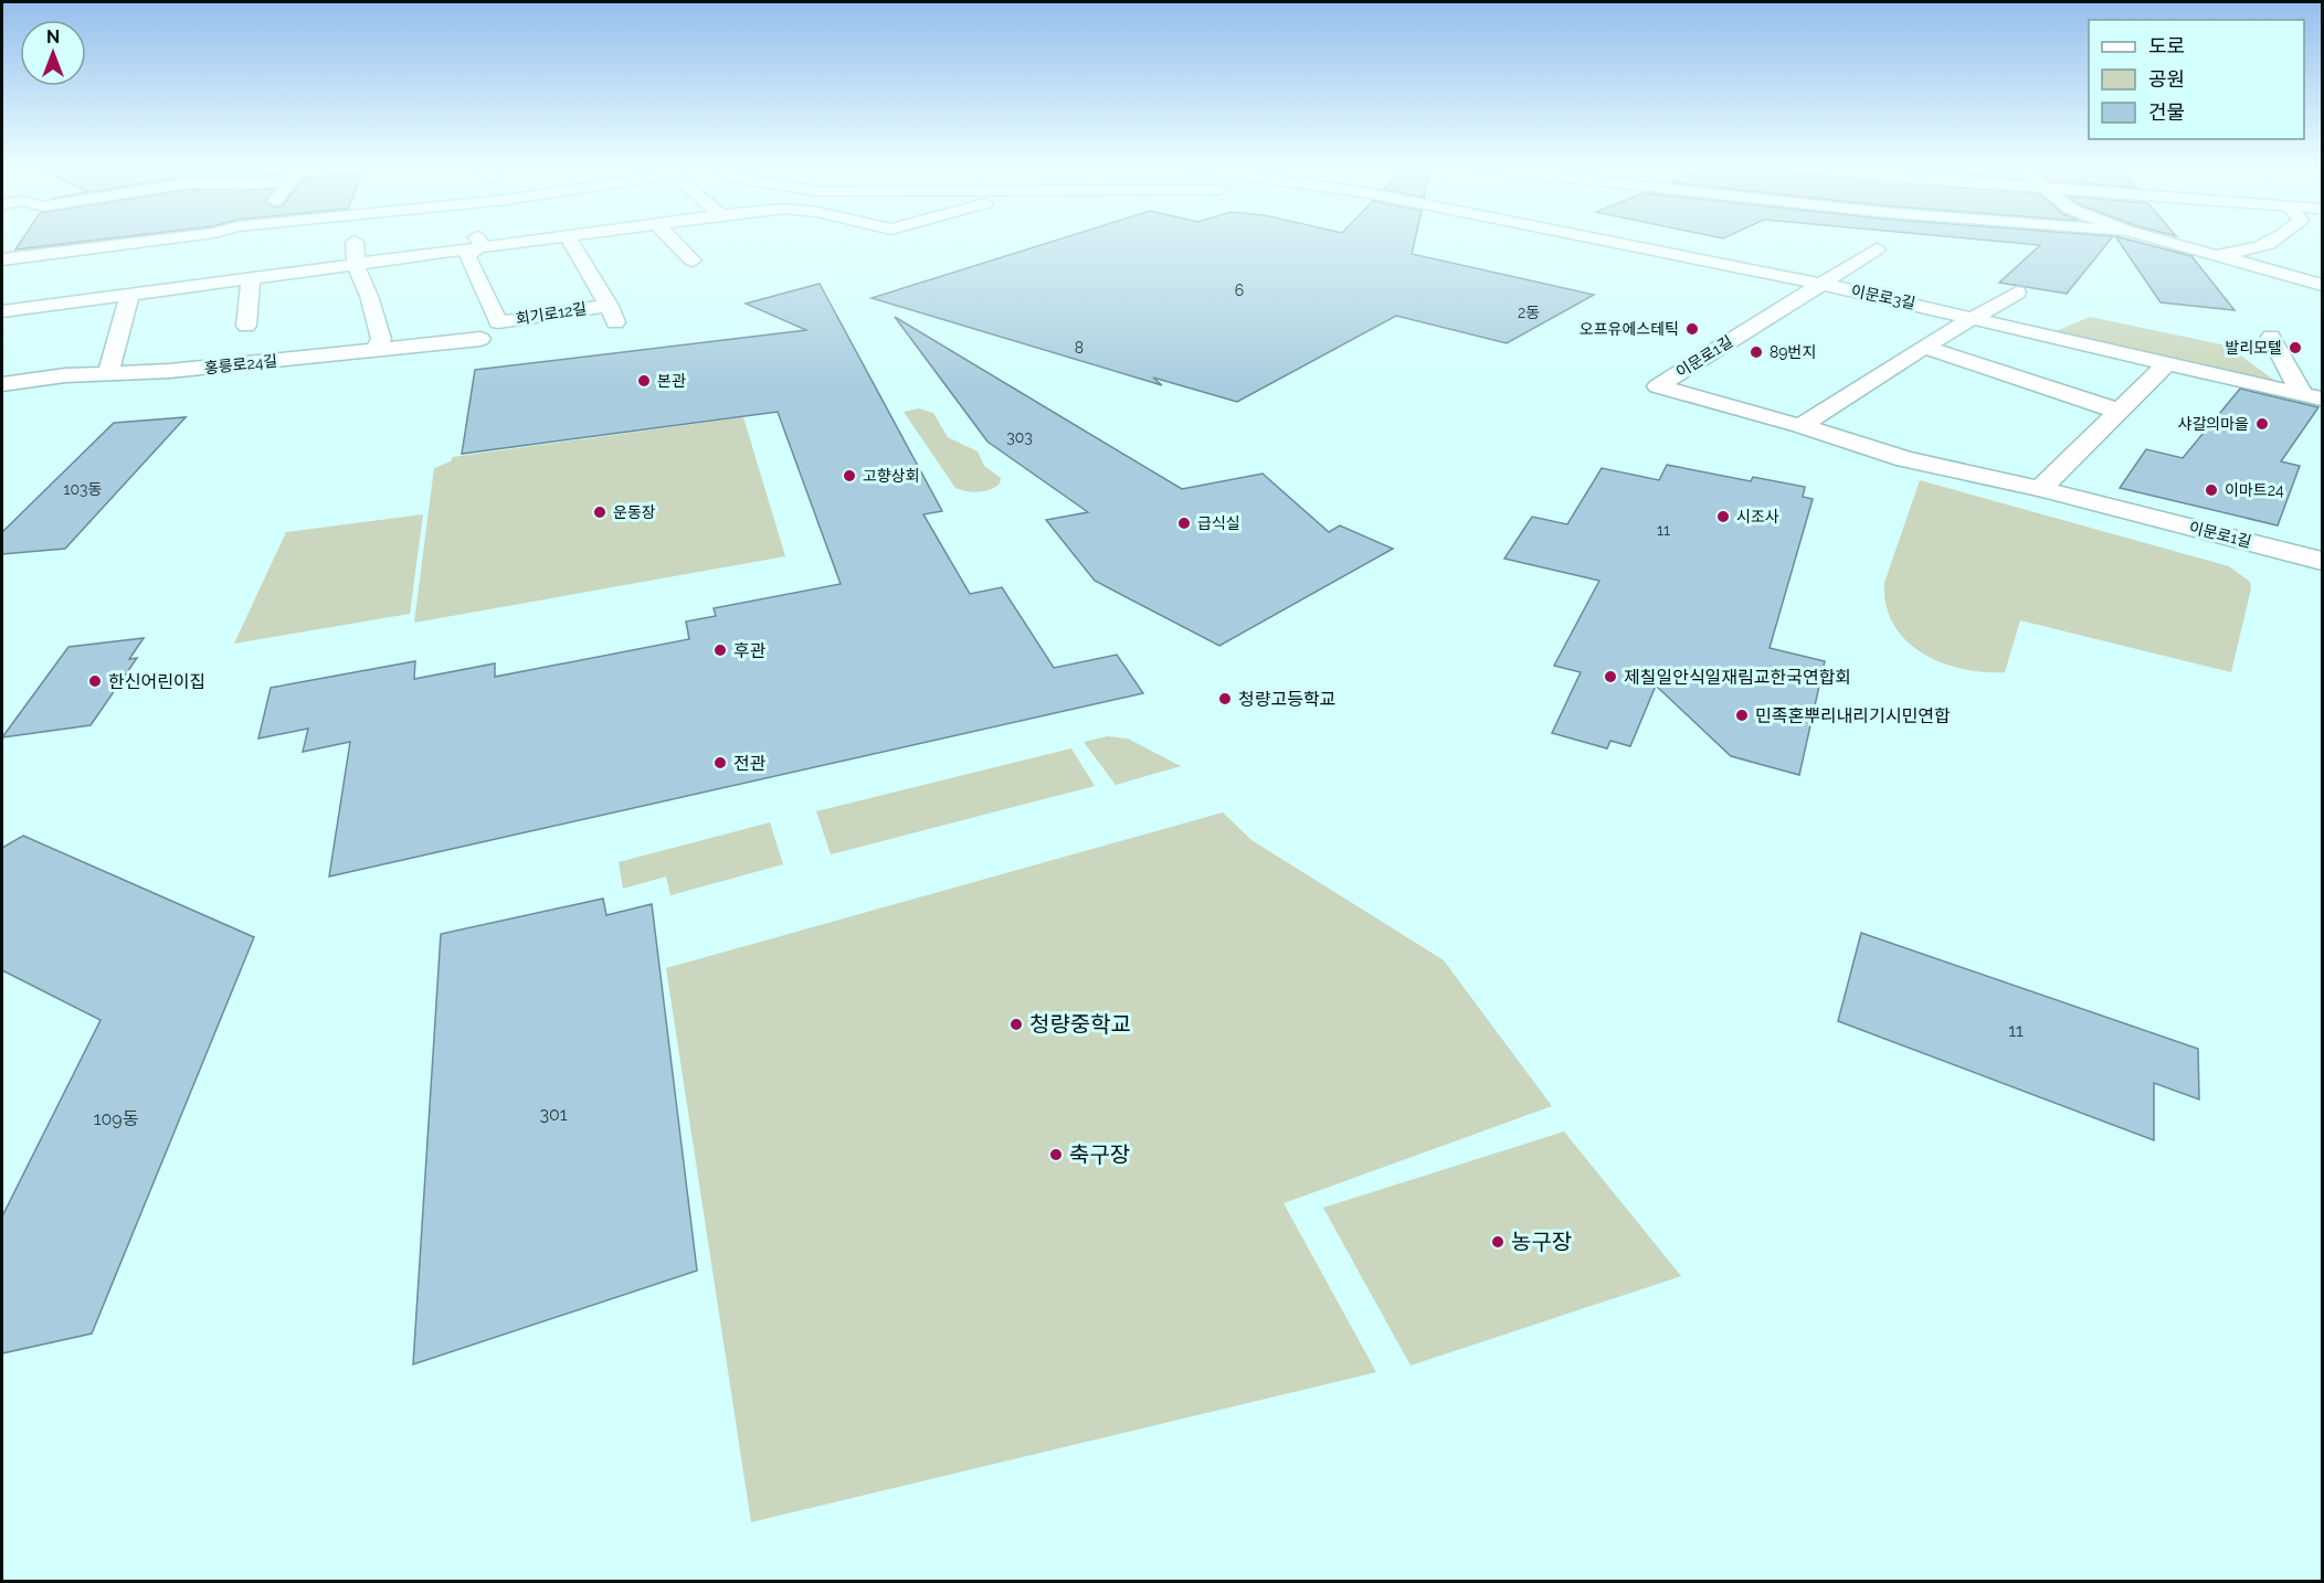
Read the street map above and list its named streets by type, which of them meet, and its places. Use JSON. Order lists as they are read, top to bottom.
{
  "streets": {
    "street": [
      "이문로3길",
      "회기로12길",
      "이문로1길",
      "홍릉로24길"
    ]
  },
  "crossings": [
    ["이문로3길", "이문로1길"]
  ],
  "places": [
    "오프유에스테틱",
    "발리모텔",
    "89번지",
    "본관",
    "샤갈의마을",
    "고향상회",
    "이마트24",
    "운동장",
    "시조사",
    "급식실",
    "후관",
    "제칠일안식일재림교한국연합회",
    "한신어린이집",
    "청량고등학교",
    "민족혼뿌리내리기시민연합",
    "전관",
    "청량중학교",
    "축구장",
    "농구장"
  ],
  "house_numbers": [
    "6",
    "2동",
    "8",
    "303",
    "103동",
    "11",
    "11",
    "301",
    "109동"
  ],
  "legend": ["도로", "공원", "건물"],
  "north": "top"
}
